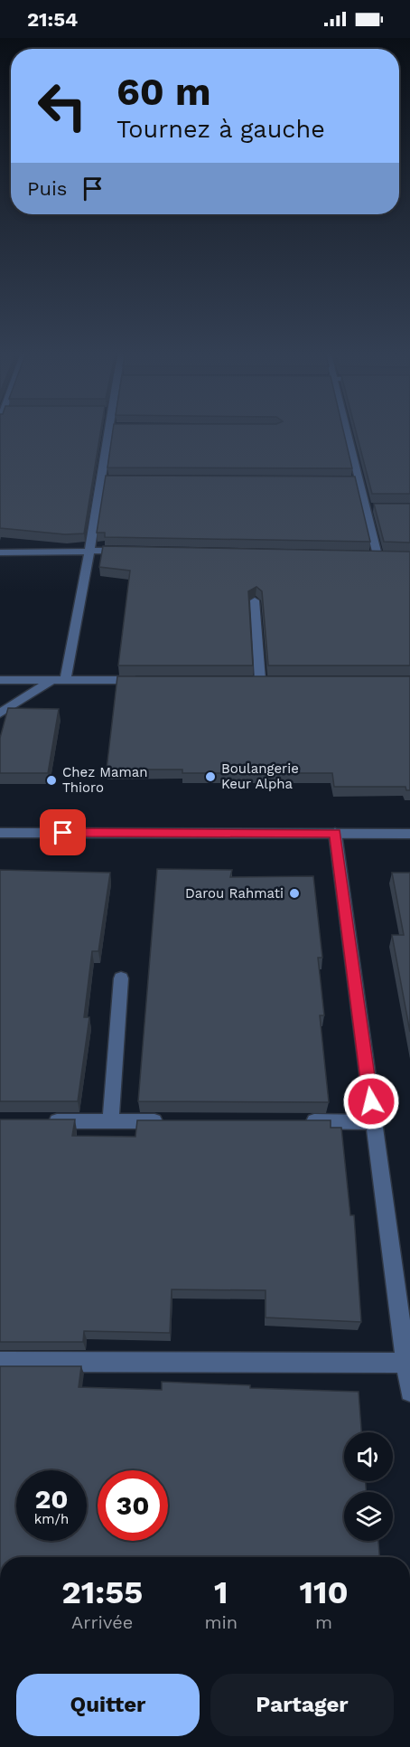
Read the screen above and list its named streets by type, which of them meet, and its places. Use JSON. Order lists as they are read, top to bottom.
{
  "places": ["Boulangerie Keur Alpha", "Chez Maman Thioro", "Darou Rahmati"],
  "page": {
    "status": "21:54",
    "turn": ["60 m", "Tournez à gauche"],
    "then": "Puis",
    "speed": "20 km/h",
    "limit": "30",
    "eta": [
      "21:55",
      "Arrivée",
      "1",
      "min",
      "110",
      "m"
    ],
    "buttons": ["Quitter", "Partager"]
  }
}
